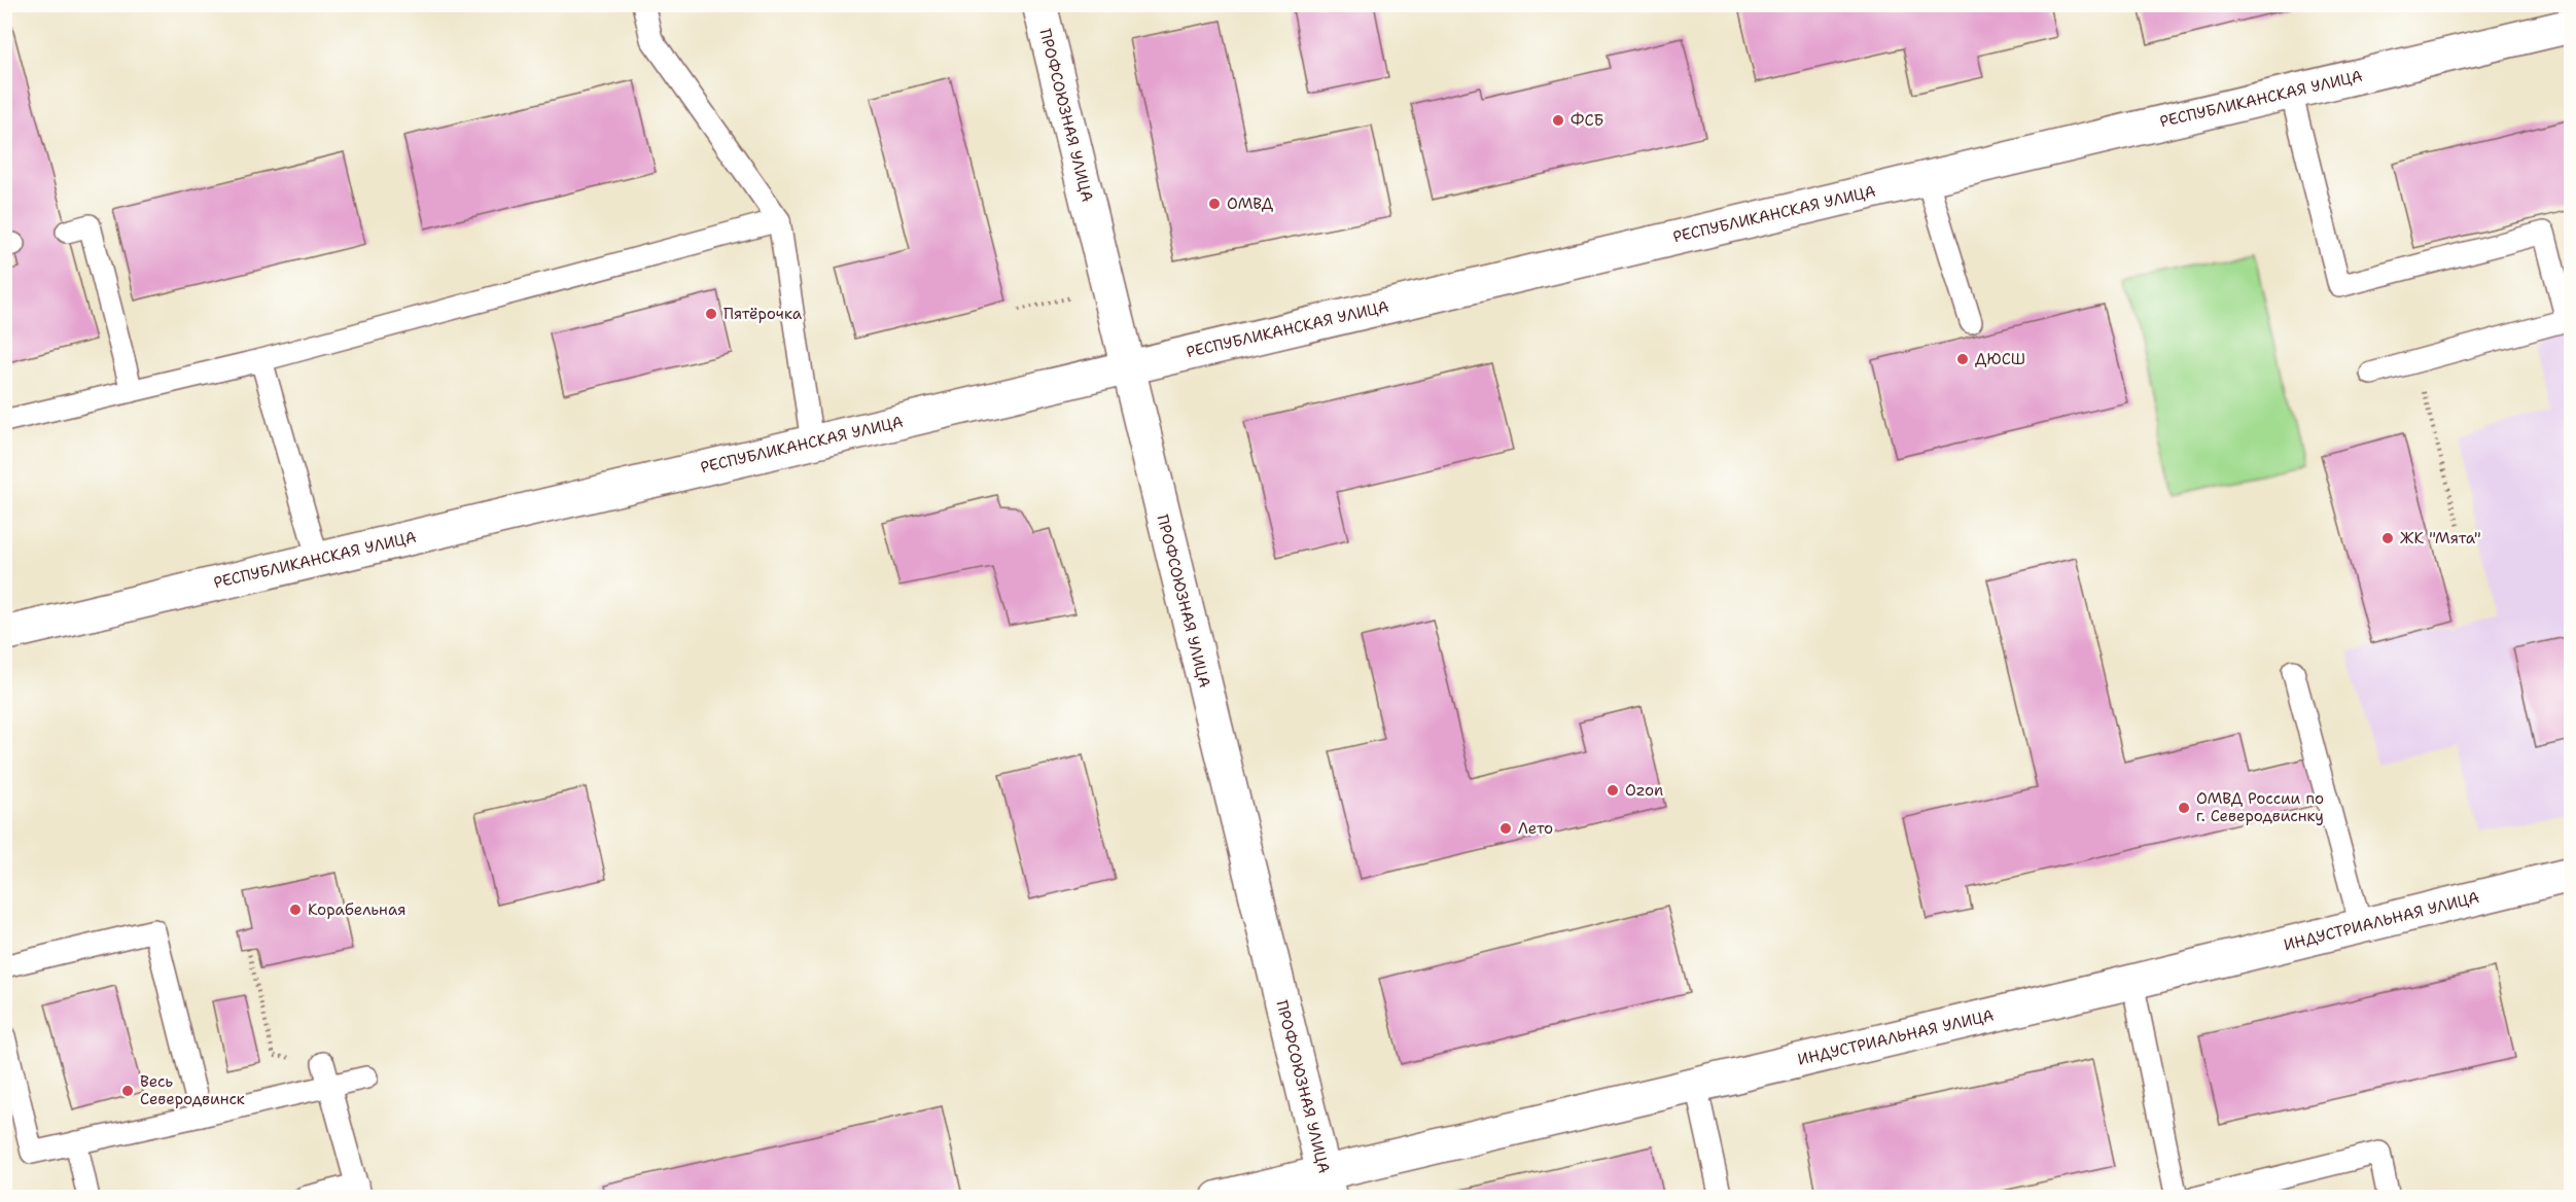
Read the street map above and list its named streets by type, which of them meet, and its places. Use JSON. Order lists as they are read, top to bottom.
{
  "streets": {
    "street": ["РЕСПУБЛИКАНСКАЯ УЛИЦА", "ПРОФСОЮЗНАЯ УЛИЦА", "ИНДУСТРИАЛЬНАЯ УЛИЦА"]
  },
  "crossings": [
    ["РЕСПУБЛИКАНСКАЯ УЛИЦА", "ПРОФСОЮЗНАЯ УЛИЦА"],
    ["ПРОФСОЮЗНАЯ УЛИЦА", "ИНДУСТРИАЛЬНАЯ УЛИЦА"]
  ],
  "places": [
    "ФСБ",
    "ОМВД",
    "Пятёрочка",
    "ДЮСШ",
    "ЖК \"Мята\"",
    "Ozon",
    "ОМВД России по г. Северодвиснку",
    "Лето",
    "Корабельная",
    "Весь Северодвинск"
  ]
}
